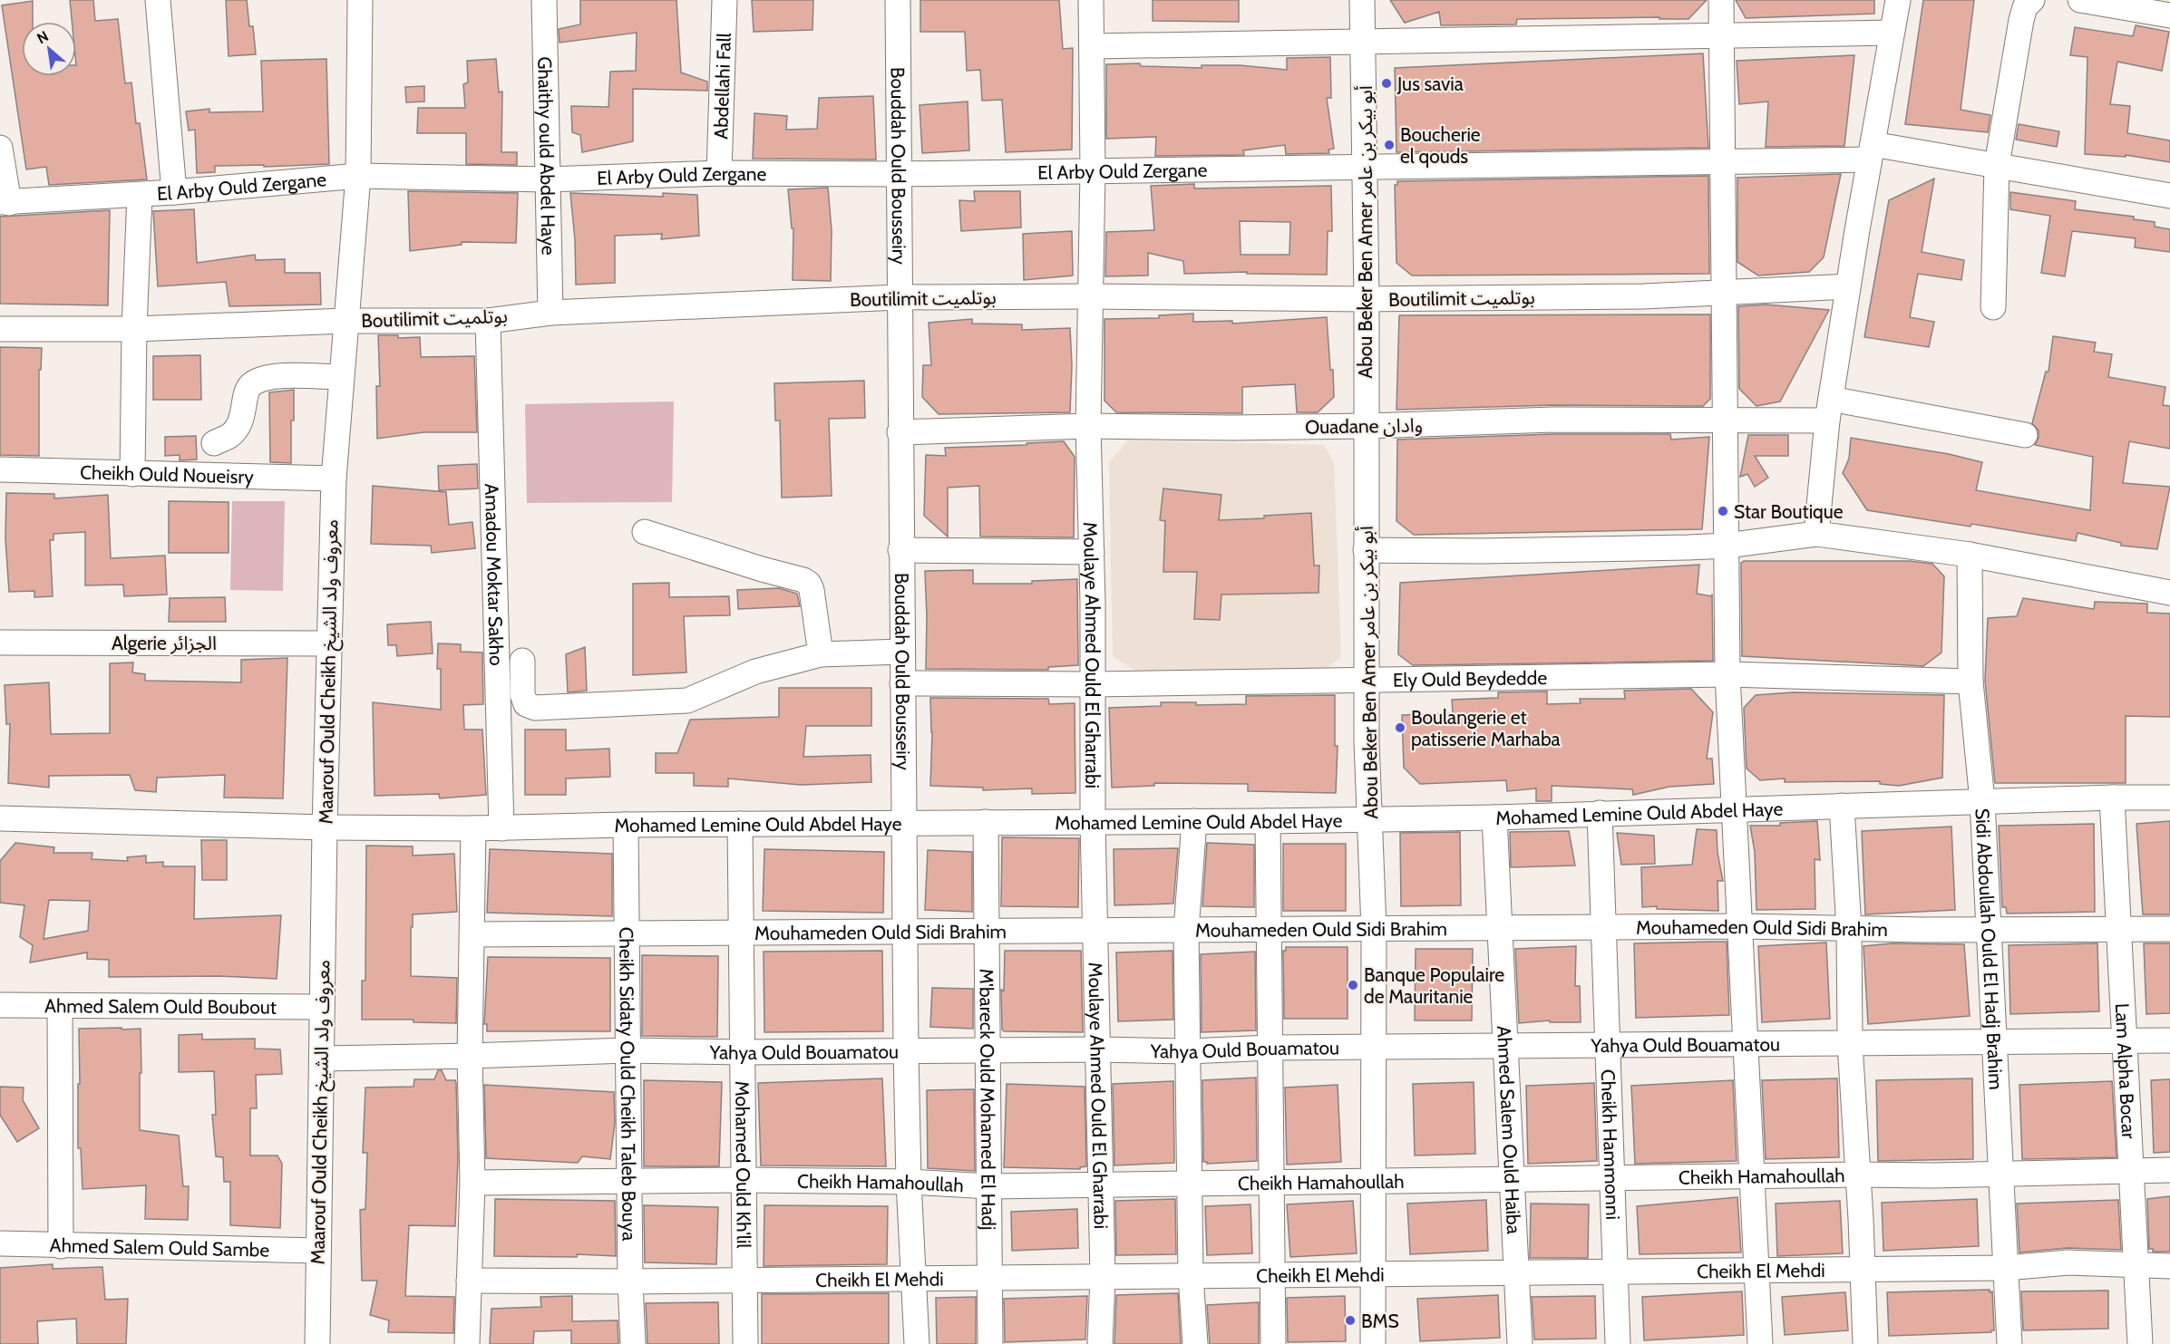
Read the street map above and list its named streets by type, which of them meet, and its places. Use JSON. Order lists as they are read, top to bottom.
{
  "streets": {
    "street": [
      "Abdellahi Fall",
      "Ghaithy ould Abdel Haye",
      "Bouddah Ould Bousseiry",
      "El Arby Ould Zergane",
      "Abou Beker Ben Amer أبو بيكر بن عامر",
      "Boutilimit بوتلميت",
      "Ouadane وادان",
      "Cheikh Ould Noueisry",
      "Amadou Moktar Sakho",
      "Algerie الجزائر",
      "Moulaye Ahmed Ould El Gharrabi",
      "Maarouf Ould Cheikh معروف ولد الشيخ",
      "Ely Ould Beydedde",
      "Mohamed Lemine Ould Abdel Haye",
      "Mouhameden Ould Sidi Brahim",
      "Sidi Abdoullah Ould El Hadj Brahim",
      "Ahmed Salem Ould Boubout",
      "Yahya Ould Bouamatou",
      "Lam Alpha Bocar",
      "Cheikh Sidaty Ould Cheikh Taleb Bouya",
      "M'bareck Ould Mohamed El Hadj",
      "Ahmed Salem Ould Haiba",
      "Cheikh Hammonni",
      "Mohamed Ould Kh'lil",
      "Cheikh Hamahoullah",
      "Ahmed Salem Ould Sambe",
      "Cheikh El Mehdi"
    ]
  },
  "crossings": [
    ["Abdellahi Fall", "El Arby Ould Zergane"],
    ["Ghaithy ould Abdel Haye", "El Arby Ould Zergane"],
    ["Ghaithy ould Abdel Haye", "Boutilimit بوتلميت"],
    ["Bouddah Ould Bousseiry", "El Arby Ould Zergane"],
    ["Bouddah Ould Bousseiry", "Boutilimit بوتلميت"],
    ["Bouddah Ould Bousseiry", "Ouadane وادان"],
    ["Bouddah Ould Bousseiry", "Ely Ould Beydedde"],
    ["Bouddah Ould Bousseiry", "Mohamed Lemine Ould Abdel Haye"],
    ["Bouddah Ould Bousseiry", "Mouhameden Ould Sidi Brahim"],
    ["Bouddah Ould Bousseiry", "Yahya Ould Bouamatou"],
    ["Bouddah Ould Bousseiry", "Cheikh Hamahoullah"],
    ["Bouddah Ould Bousseiry", "Cheikh El Mehdi"],
    ["El Arby Ould Zergane", "Abou Beker Ben Amer أبو بيكر بن عامر"],
    ["El Arby Ould Zergane", "Moulaye Ahmed Ould El Gharrabi"],
    ["El Arby Ould Zergane", "Maarouf Ould Cheikh معروف ولد الشيخ"],
    ["Abou Beker Ben Amer أبو بيكر بن عامر", "Boutilimit بوتلميت"],
    ["Abou Beker Ben Amer أبو بيكر بن عامر", "Ouadane وادان"],
    ["Abou Beker Ben Amer أبو بيكر بن عامر", "Ely Ould Beydedde"],
    ["Abou Beker Ben Amer أبو بيكر بن عامر", "Mohamed Lemine Ould Abdel Haye"],
    ["Abou Beker Ben Amer أبو بيكر بن عامر", "Mouhameden Ould Sidi Brahim"],
    ["Abou Beker Ben Amer أبو بيكر بن عامر", "Yahya Ould Bouamatou"],
    ["Abou Beker Ben Amer أبو بيكر بن عامر", "Cheikh Hamahoullah"],
    ["Abou Beker Ben Amer أبو بيكر بن عامر", "Cheikh El Mehdi"],
    ["Boutilimit بوتلميت", "Amadou Moktar Sakho"],
    ["Boutilimit بوتلميت", "Moulaye Ahmed Ould El Gharrabi"],
    ["Boutilimit بوتلميت", "Maarouf Ould Cheikh معروف ولد الشيخ"],
    ["Ouadane وادان", "Moulaye Ahmed Ould El Gharrabi"],
    ["Cheikh Ould Noueisry", "Maarouf Ould Cheikh معروف ولد الشيخ"],
    ["Amadou Moktar Sakho", "Mohamed Lemine Ould Abdel Haye"],
    ["Algerie الجزائر", "Maarouf Ould Cheikh معروف ولد الشيخ"],
    ["Moulaye Ahmed Ould El Gharrabi", "Ely Ould Beydedde"],
    ["Moulaye Ahmed Ould El Gharrabi", "Mohamed Lemine Ould Abdel Haye"],
    ["Moulaye Ahmed Ould El Gharrabi", "Mouhameden Ould Sidi Brahim"],
    ["Moulaye Ahmed Ould El Gharrabi", "Yahya Ould Bouamatou"],
    ["Moulaye Ahmed Ould El Gharrabi", "Cheikh Hamahoullah"],
    ["Moulaye Ahmed Ould El Gharrabi", "Cheikh El Mehdi"],
    ["Maarouf Ould Cheikh معروف ولد الشيخ", "Mohamed Lemine Ould Abdel Haye"],
    ["Maarouf Ould Cheikh معروف ولد الشيخ", "Ahmed Salem Ould Boubout"],
    ["Maarouf Ould Cheikh معروف ولد الشيخ", "Yahya Ould Bouamatou"],
    ["Maarouf Ould Cheikh معروف ولد الشيخ", "Ahmed Salem Ould Sambe"],
    ["Ely Ould Beydedde", "Sidi Abdoullah Ould El Hadj Brahim"],
    ["Mohamed Lemine Ould Abdel Haye", "Sidi Abdoullah Ould El Hadj Brahim"],
    ["Mohamed Lemine Ould Abdel Haye", "Lam Alpha Bocar"],
    ["Mohamed Lemine Ould Abdel Haye", "Cheikh Sidaty Ould Cheikh Taleb Bouya"],
    ["Mohamed Lemine Ould Abdel Haye", "M'bareck Ould Mohamed El Hadj"],
    ["Mohamed Lemine Ould Abdel Haye", "Ahmed Salem Ould Haiba"],
    ["Mohamed Lemine Ould Abdel Haye", "Cheikh Hammonni"],
    ["Mohamed Lemine Ould Abdel Haye", "Mohamed Ould Kh'lil"],
    ["Mouhameden Ould Sidi Brahim", "Sidi Abdoullah Ould El Hadj Brahim"],
    ["Mouhameden Ould Sidi Brahim", "Lam Alpha Bocar"],
    ["Mouhameden Ould Sidi Brahim", "Cheikh Sidaty Ould Cheikh Taleb Bouya"],
    ["Mouhameden Ould Sidi Brahim", "M'bareck Ould Mohamed El Hadj"],
    ["Mouhameden Ould Sidi Brahim", "Ahmed Salem Ould Haiba"],
    ["Mouhameden Ould Sidi Brahim", "Cheikh Hammonni"],
    ["Mouhameden Ould Sidi Brahim", "Mohamed Ould Kh'lil"],
    ["Sidi Abdoullah Ould El Hadj Brahim", "Yahya Ould Bouamatou"],
    ["Sidi Abdoullah Ould El Hadj Brahim", "Cheikh Hamahoullah"],
    ["Sidi Abdoullah Ould El Hadj Brahim", "Cheikh El Mehdi"],
    ["Yahya Ould Bouamatou", "Lam Alpha Bocar"],
    ["Yahya Ould Bouamatou", "Cheikh Sidaty Ould Cheikh Taleb Bouya"],
    ["Yahya Ould Bouamatou", "M'bareck Ould Mohamed El Hadj"],
    ["Yahya Ould Bouamatou", "Ahmed Salem Ould Haiba"],
    ["Yahya Ould Bouamatou", "Cheikh Hammonni"],
    ["Yahya Ould Bouamatou", "Mohamed Ould Kh'lil"],
    ["Lam Alpha Bocar", "Cheikh Hamahoullah"],
    ["Lam Alpha Bocar", "Cheikh El Mehdi"],
    ["Cheikh Sidaty Ould Cheikh Taleb Bouya", "Cheikh Hamahoullah"],
    ["Cheikh Sidaty Ould Cheikh Taleb Bouya", "Cheikh El Mehdi"],
    ["M'bareck Ould Mohamed El Hadj", "Cheikh Hamahoullah"],
    ["M'bareck Ould Mohamed El Hadj", "Cheikh El Mehdi"],
    ["Ahmed Salem Ould Haiba", "Cheikh Hamahoullah"],
    ["Ahmed Salem Ould Haiba", "Cheikh El Mehdi"],
    ["Cheikh Hammonni", "Cheikh Hamahoullah"],
    ["Cheikh Hammonni", "Cheikh El Mehdi"],
    ["Mohamed Ould Kh'lil", "Cheikh Hamahoullah"],
    ["Mohamed Ould Kh'lil", "Cheikh El Mehdi"]
  ],
  "places": [
    "Jus savia",
    "Boucherie el qouds",
    "Star Boutique",
    "Boulangerie et patisserie Marhaba",
    "Banque Populaire de Mauritanie",
    "BMS"
  ],
  "north": "top left"
}
